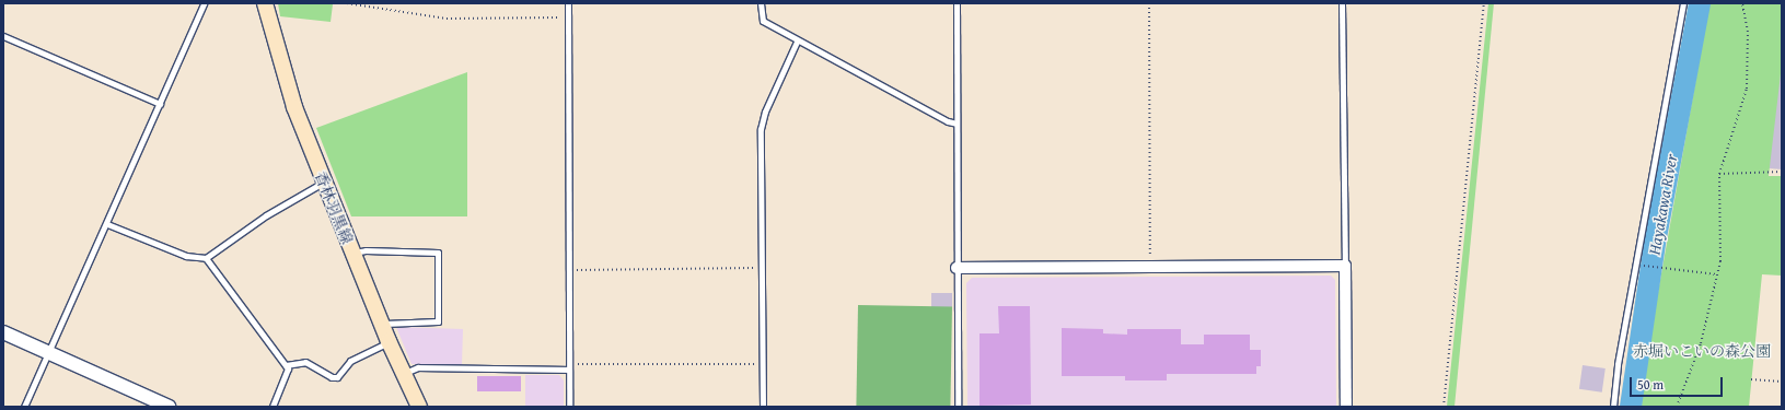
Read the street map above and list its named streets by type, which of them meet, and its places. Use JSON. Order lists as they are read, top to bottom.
{
  "streets": {
    "main road": ["香林羽黒線"]
  },
  "water": ["Hayakawa River"],
  "parks": ["赤堀いこいの森公園"],
  "scale_bar": "50 m"
}
